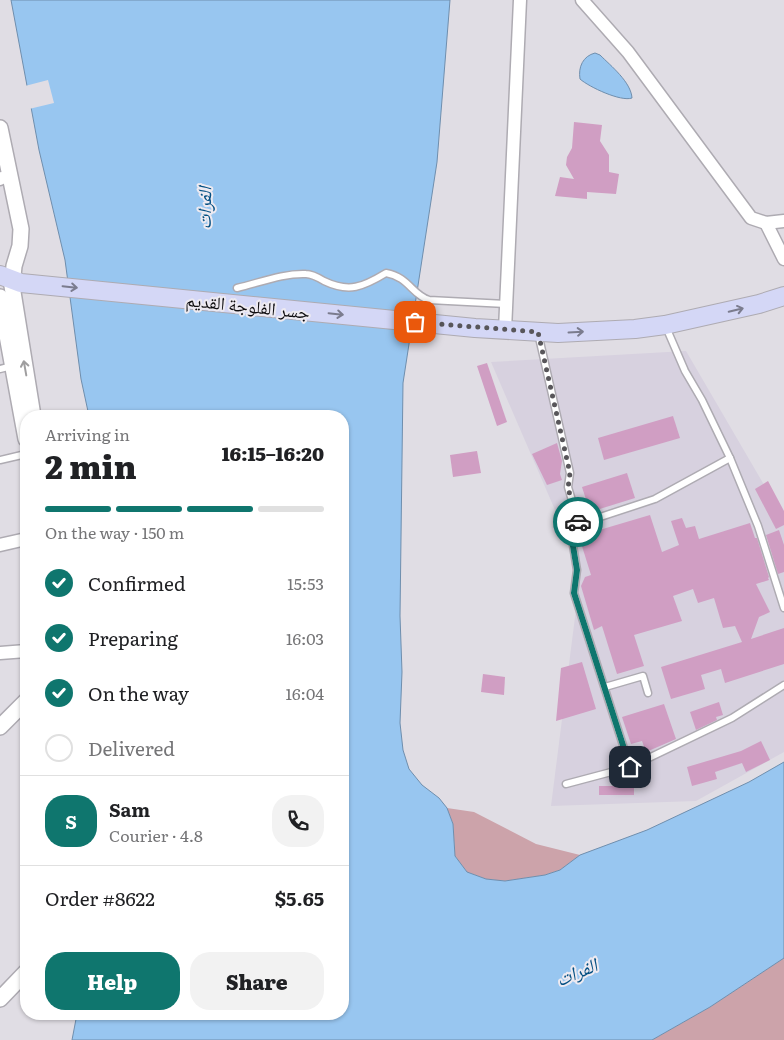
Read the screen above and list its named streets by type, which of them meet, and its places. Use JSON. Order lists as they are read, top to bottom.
{
  "streets": {
    "main road": ["جسر الفلوجة القديم"]
  },
  "one_way": ["جسر الفلوجة القديم"],
  "water": ["الفرات"],
  "page": {
    "heading": ["2 min", "Arriving in", "16:15–16:20"],
    "panel": [
      "Sam",
      "Courier · 4.8",
      "Order #8622",
      "$5.65"
    ],
    "bar": "On the way · 150 m",
    "list": [
      ["Confirmed", "15:53"],
      ["Preparing", "16:03"],
      ["On the way", "16:04"],
      "Delivered"
    ],
    "round": "S",
    "buttons": ["Help", "Share"]
  }
}
